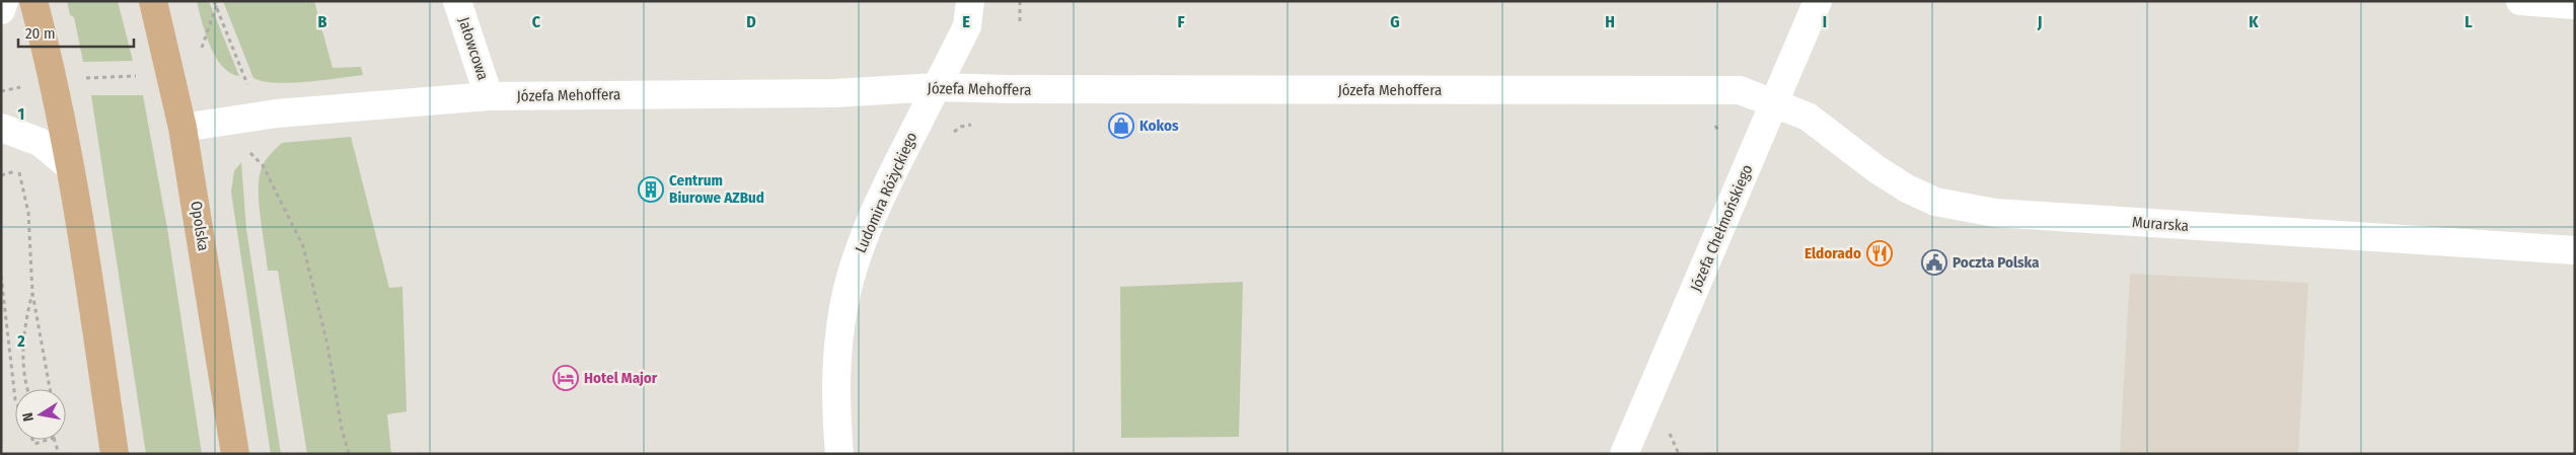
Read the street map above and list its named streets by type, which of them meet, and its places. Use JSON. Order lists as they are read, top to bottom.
{
  "streets": {
    "main road": ["Opolska"],
    "street": [
      "Jałowcowa",
      "Józefa Mehoffera",
      "Ludomira Różyckiego",
      "Murarska",
      "Józefa Chełmońskiego"
    ]
  },
  "crossings": [
    ["Jałowcowa", "Józefa Mehoffera"],
    ["Józefa Mehoffera", "Ludomira Różyckiego"],
    ["Józefa Mehoffera", "Murarska"],
    ["Józefa Mehoffera", "Opolska"],
    ["Józefa Mehoffera", "Józefa Chełmońskiego"],
    ["Murarska", "Józefa Chełmońskiego"]
  ],
  "places": {
    "shop": ["Kokos"],
    "building": ["Centrum Biurowe AZBud"],
    "restaurant": ["Eldorado"],
    "public building": ["Poczta Polska"],
    "hotel": ["Hotel Major"]
  },
  "scale_bar": "20 m",
  "north": "left",
  "grid": {
    "columns": [
      "B",
      "C",
      "D",
      "E",
      "F",
      "G",
      "H",
      "I",
      "J",
      "K",
      "L"
    ],
    "rows": ["1", "2"]
  }
}
